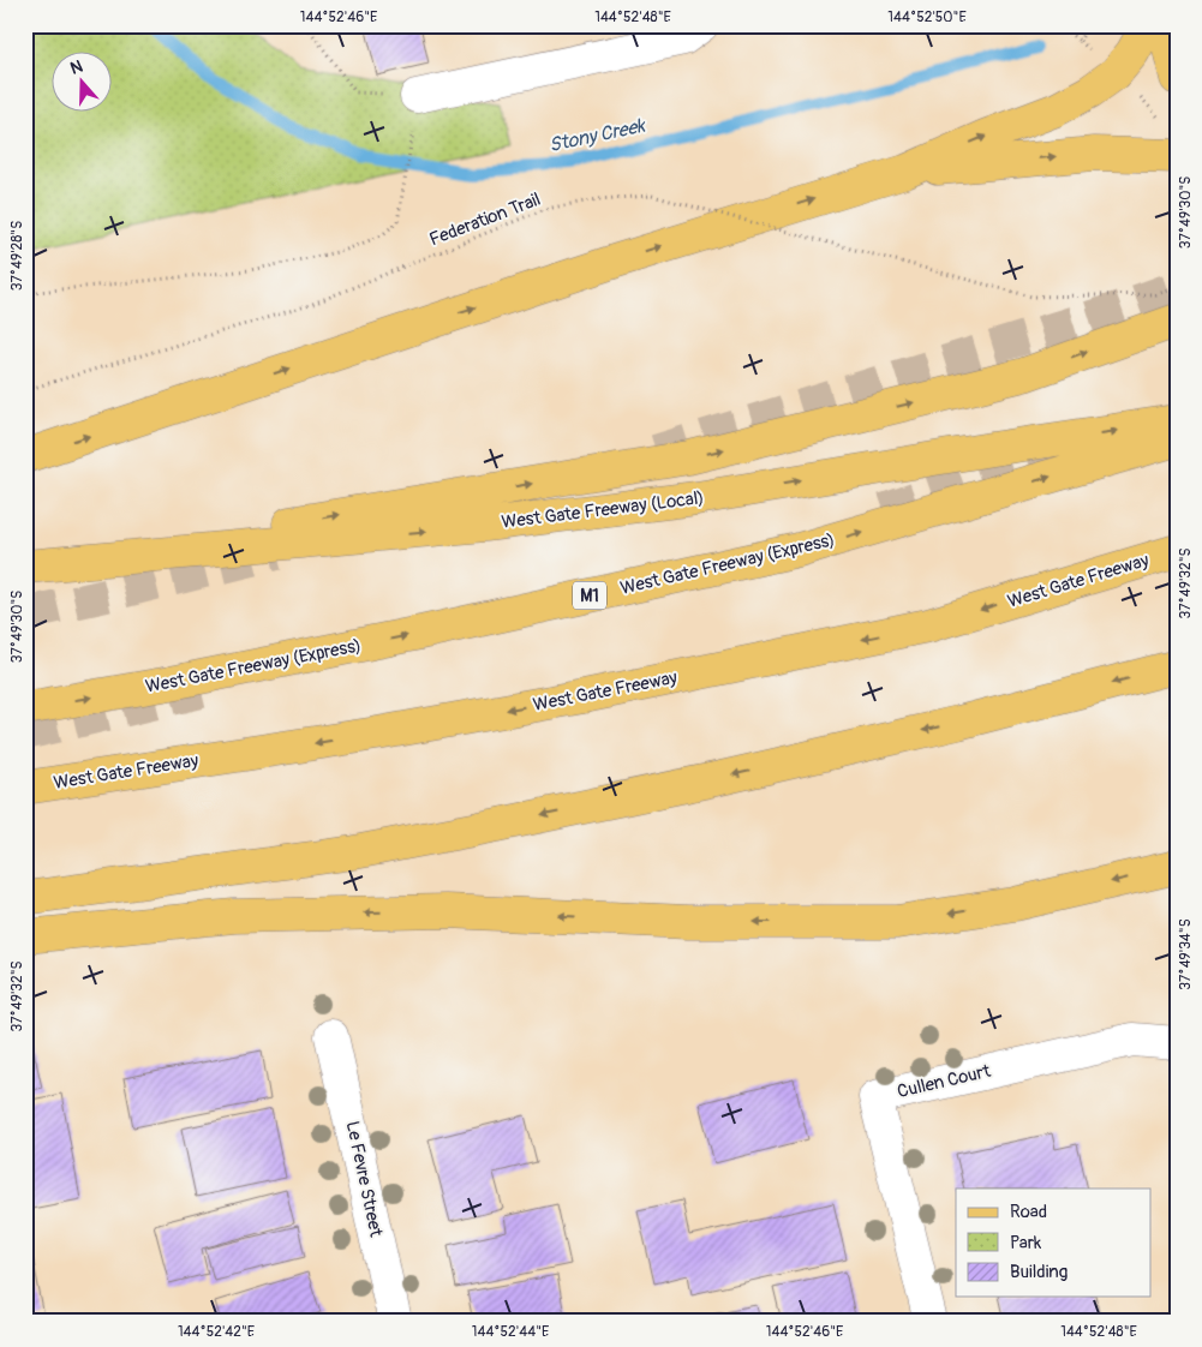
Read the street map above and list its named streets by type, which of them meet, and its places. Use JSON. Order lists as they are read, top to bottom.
{
  "streets": {
    "main road": [
      "West Gate Freeway (Local)",
      "West Gate Freeway (Express)",
      "West Gate Freeway",
      "M1"
    ],
    "street": ["Cullen Court", "Le Fevre Street"],
    "path": ["Federation Trail"]
  },
  "crossings": [
    ["West Gate Freeway (Local)", "West Gate Freeway (Express)"]
  ],
  "water": ["Stony Creek"],
  "legend": ["Road", "Park", "Building"],
  "north": "top",
  "coordinates": [
    "144°52'46\"E",
    "144°52'48\"E",
    "144°52'50\"E",
    "37°49'30\"S",
    "37°49'28\"S",
    "37°49'32\"S",
    "37°49'34\"S",
    "144°52'42\"E",
    "144°52'44\"E"
  ]
}
